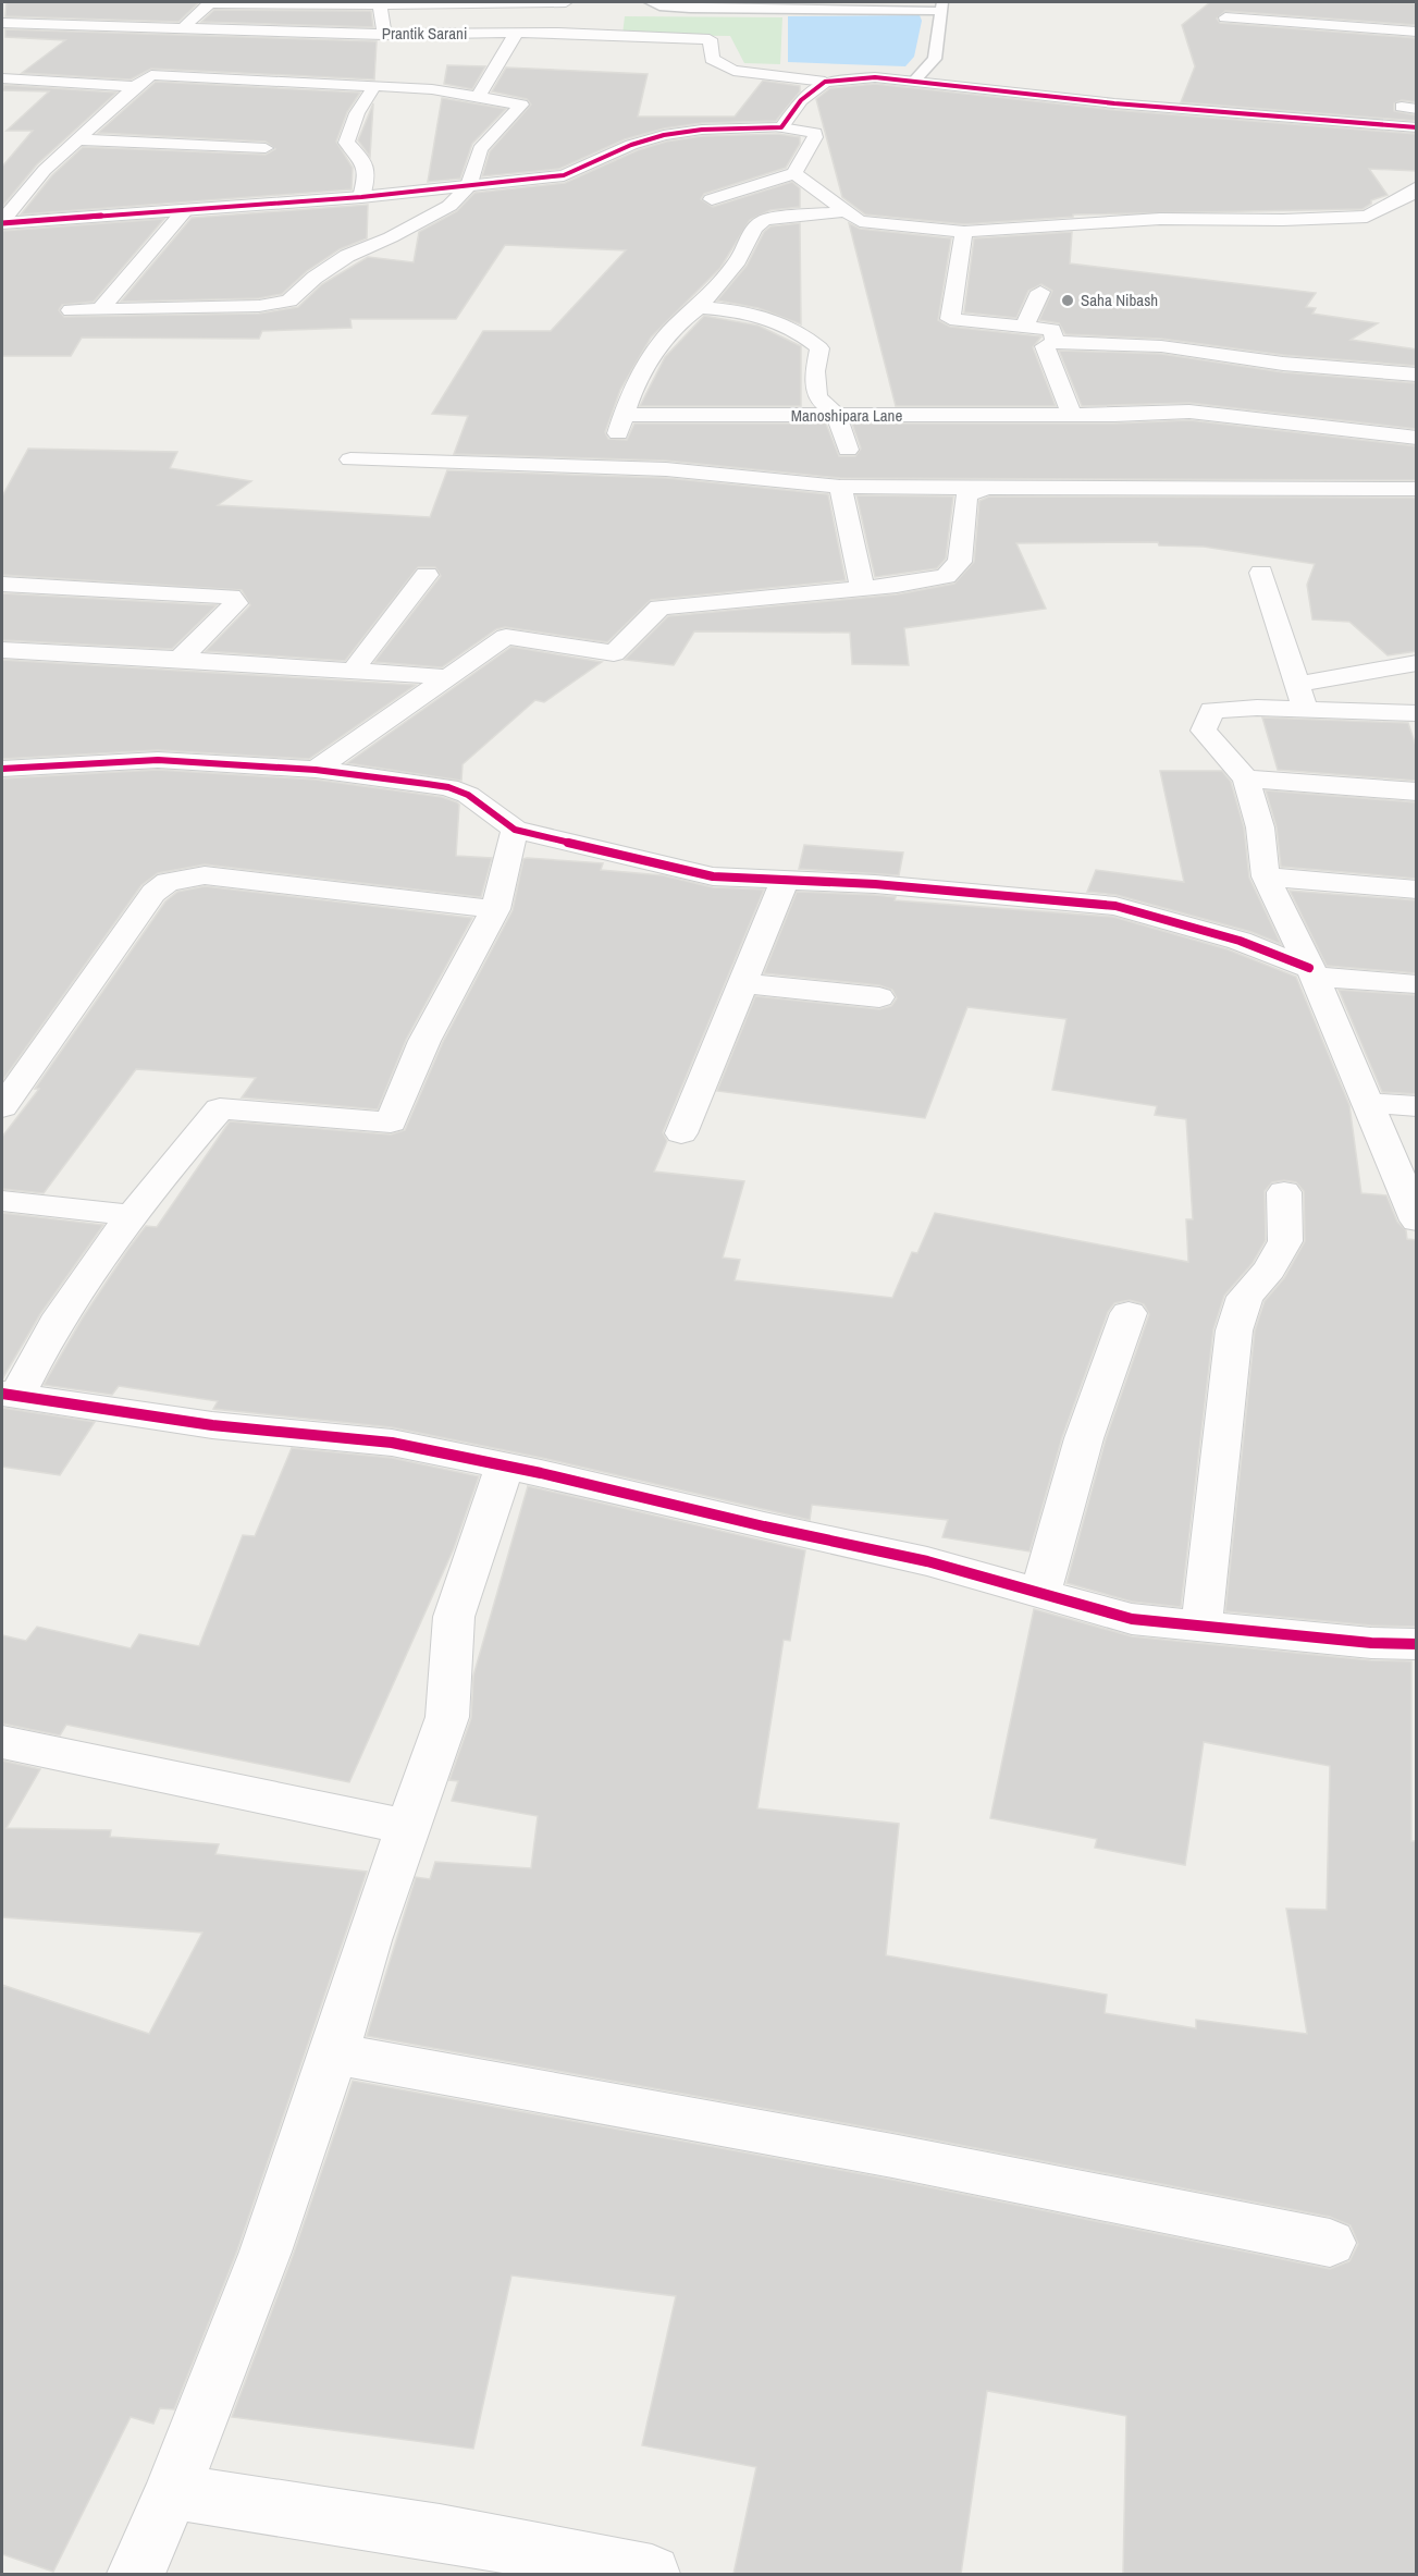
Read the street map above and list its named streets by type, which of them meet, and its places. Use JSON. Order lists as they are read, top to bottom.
{
  "streets": {
    "street": ["Prantik Sarani", "Manoshipara Lane"]
  },
  "places": ["Saha Nibash"]
}
